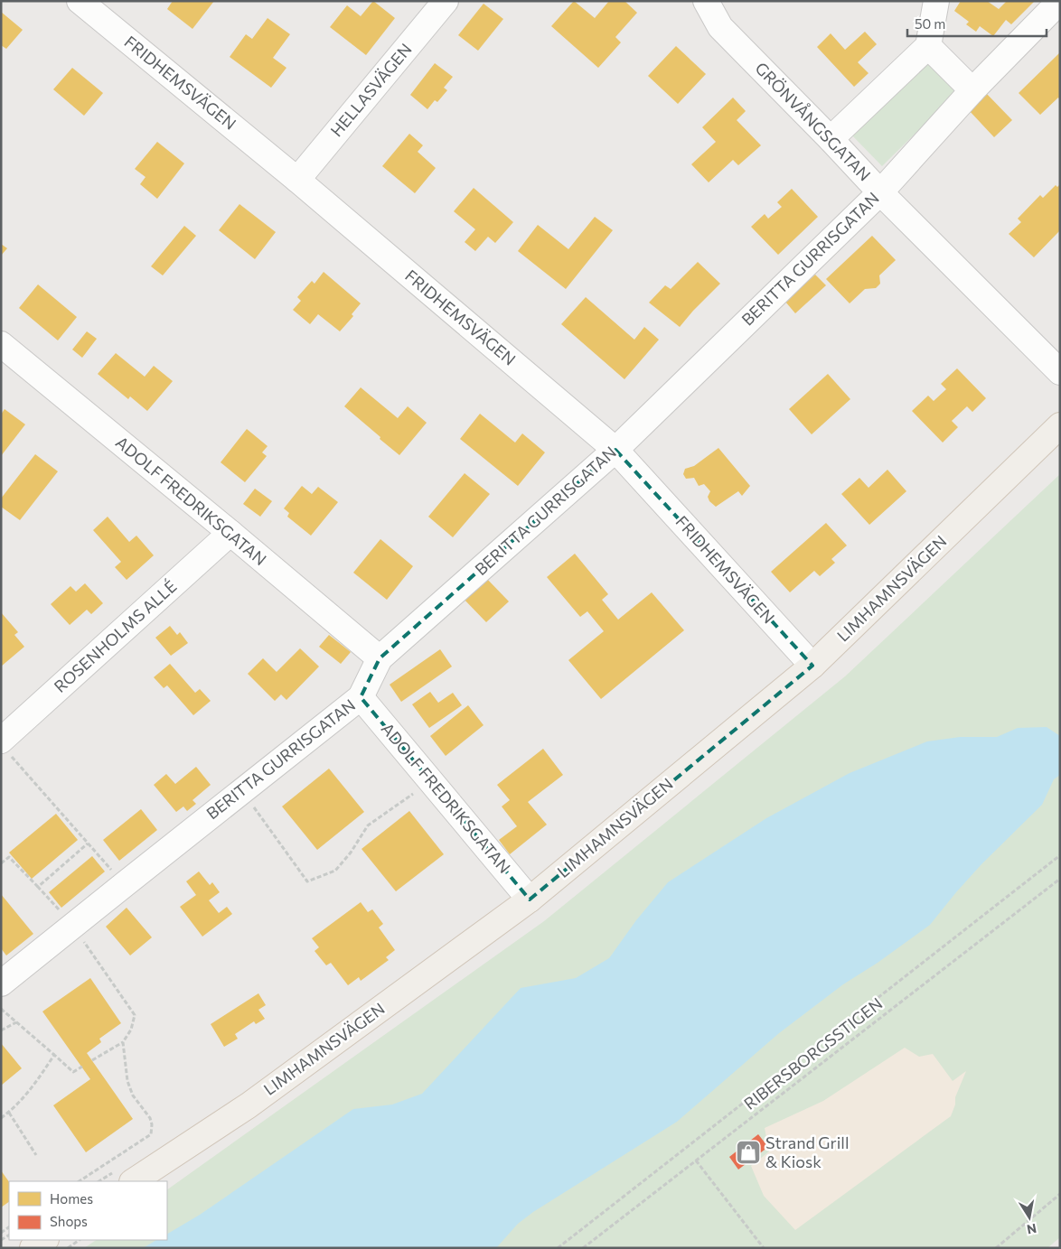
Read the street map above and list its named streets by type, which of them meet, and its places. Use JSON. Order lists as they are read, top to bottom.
{
  "streets": {
    "main road": ["LIMHAMNSVÄGEN"],
    "street": [
      "FRIDHEMSVÄGEN",
      "HELLASVÄGEN",
      "GRÖNVÅNGSGATAN",
      "BERITTA GURRISGATAN",
      "ADOLF FREDRIKSGATAN",
      "ROSENHOLMS ALLÉ"
    ],
    "path": ["RIBERSBORGSSTIGEN"]
  },
  "crossings": [
    ["FRIDHEMSVÄGEN", "HELLASVÄGEN"],
    ["FRIDHEMSVÄGEN", "BERITTA GURRISGATAN"],
    ["FRIDHEMSVÄGEN", "LIMHAMNSVÄGEN"],
    ["GRÖNVÅNGSGATAN", "BERITTA GURRISGATAN"],
    ["BERITTA GURRISGATAN", "ADOLF FREDRIKSGATAN"],
    ["ADOLF FREDRIKSGATAN", "LIMHAMNSVÄGEN"],
    ["ADOLF FREDRIKSGATAN", "ROSENHOLMS ALLÉ"]
  ],
  "places": {
    "shop": ["Strand Grill & Kiosk"]
  },
  "legend": ["Homes", "Shops"],
  "scale_bar": "50 m",
  "north": "bottom"
}
